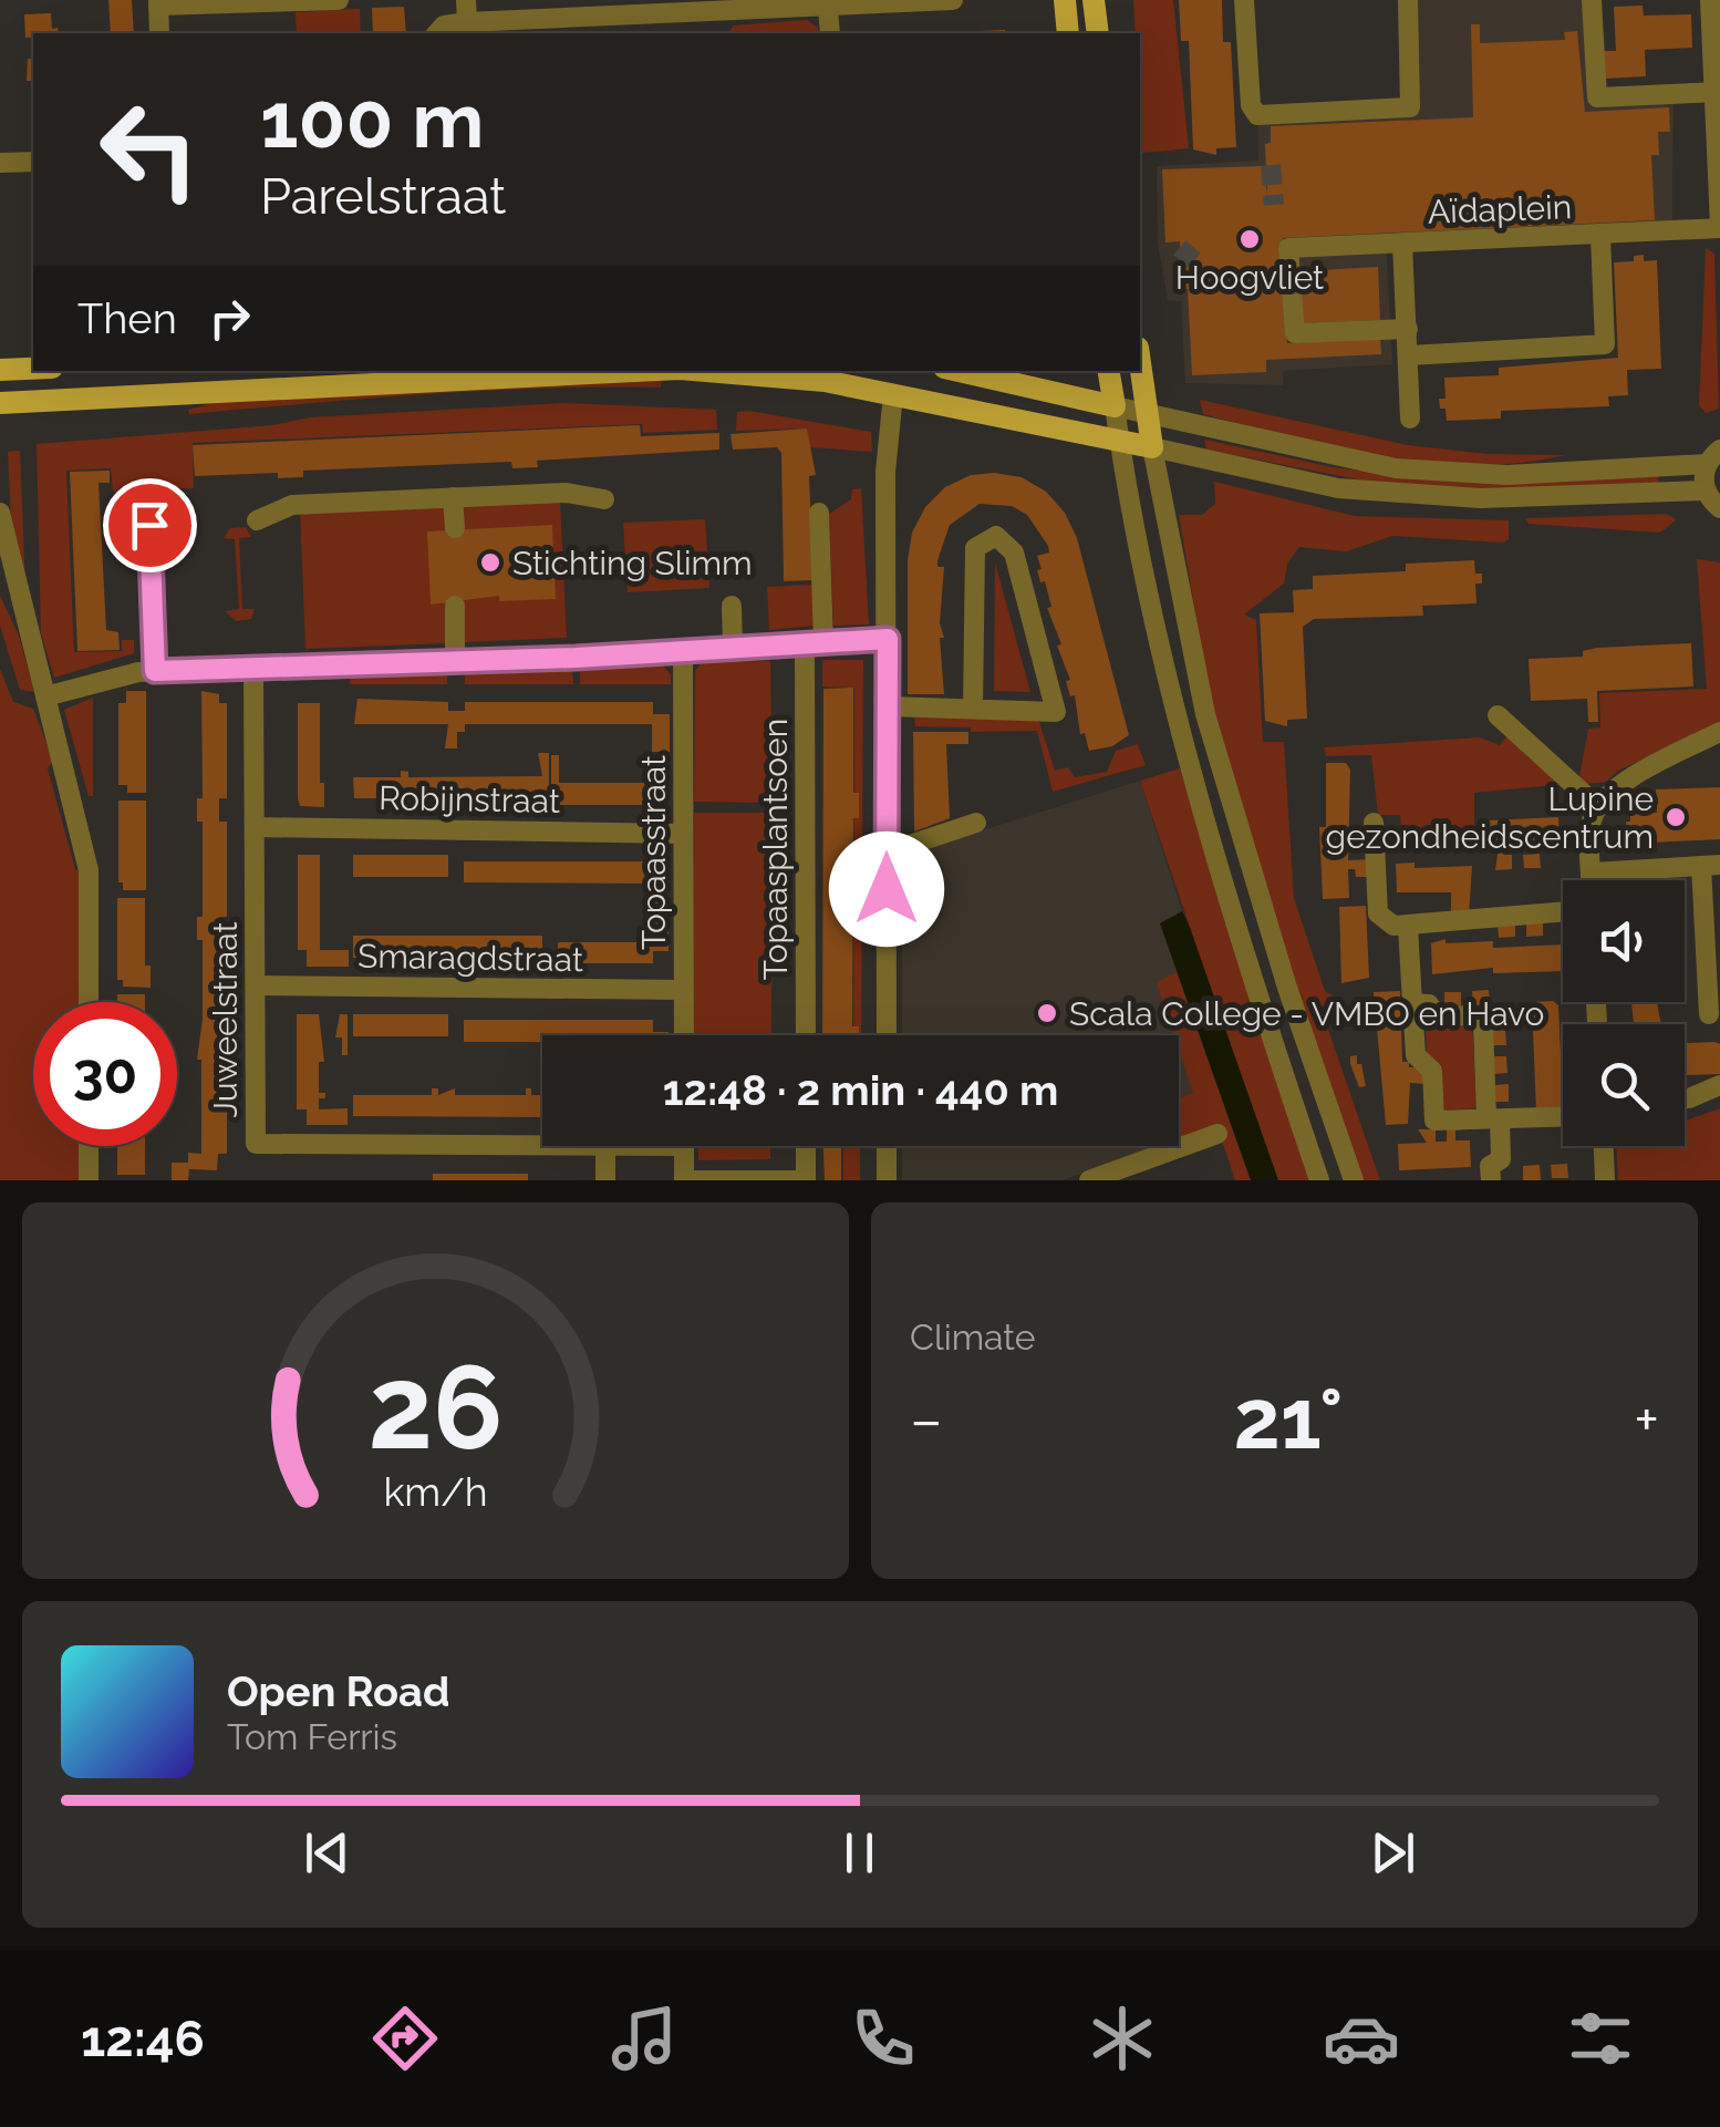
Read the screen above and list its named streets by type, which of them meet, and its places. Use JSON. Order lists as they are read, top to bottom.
{
  "streets": {
    "street": [
      "Aïdaplein",
      "Robijnstraat",
      "Topaasplantsoen",
      "Topaasstraat",
      "Smaragdstraat",
      "Juweelstraat"
    ]
  },
  "crossings": [
    ["Robijnstraat", "Topaasstraat"],
    ["Robijnstraat", "Juweelstraat"],
    ["Topaasstraat", "Smaragdstraat"],
    ["Smaragdstraat", "Juweelstraat"]
  ],
  "places": [
    "Hoogvliet",
    "Stichting Slimm",
    "Lupine gezondheidscentrum",
    "Scala College - VMBO en Havo"
  ],
  "page": {
    "turn": ["100 m", "Parelstraat"],
    "then": "Then",
    "limit": "30",
    "trip": "12:48 · 2 min · 440 m",
    "tile": "Climate",
    "heat": ["−", "21°", "+"],
    "song": ["Open Road", "Tom Ferris"],
    "tabs": "12:46",
    "gauge": ["26", "km/h"]
  }
}
